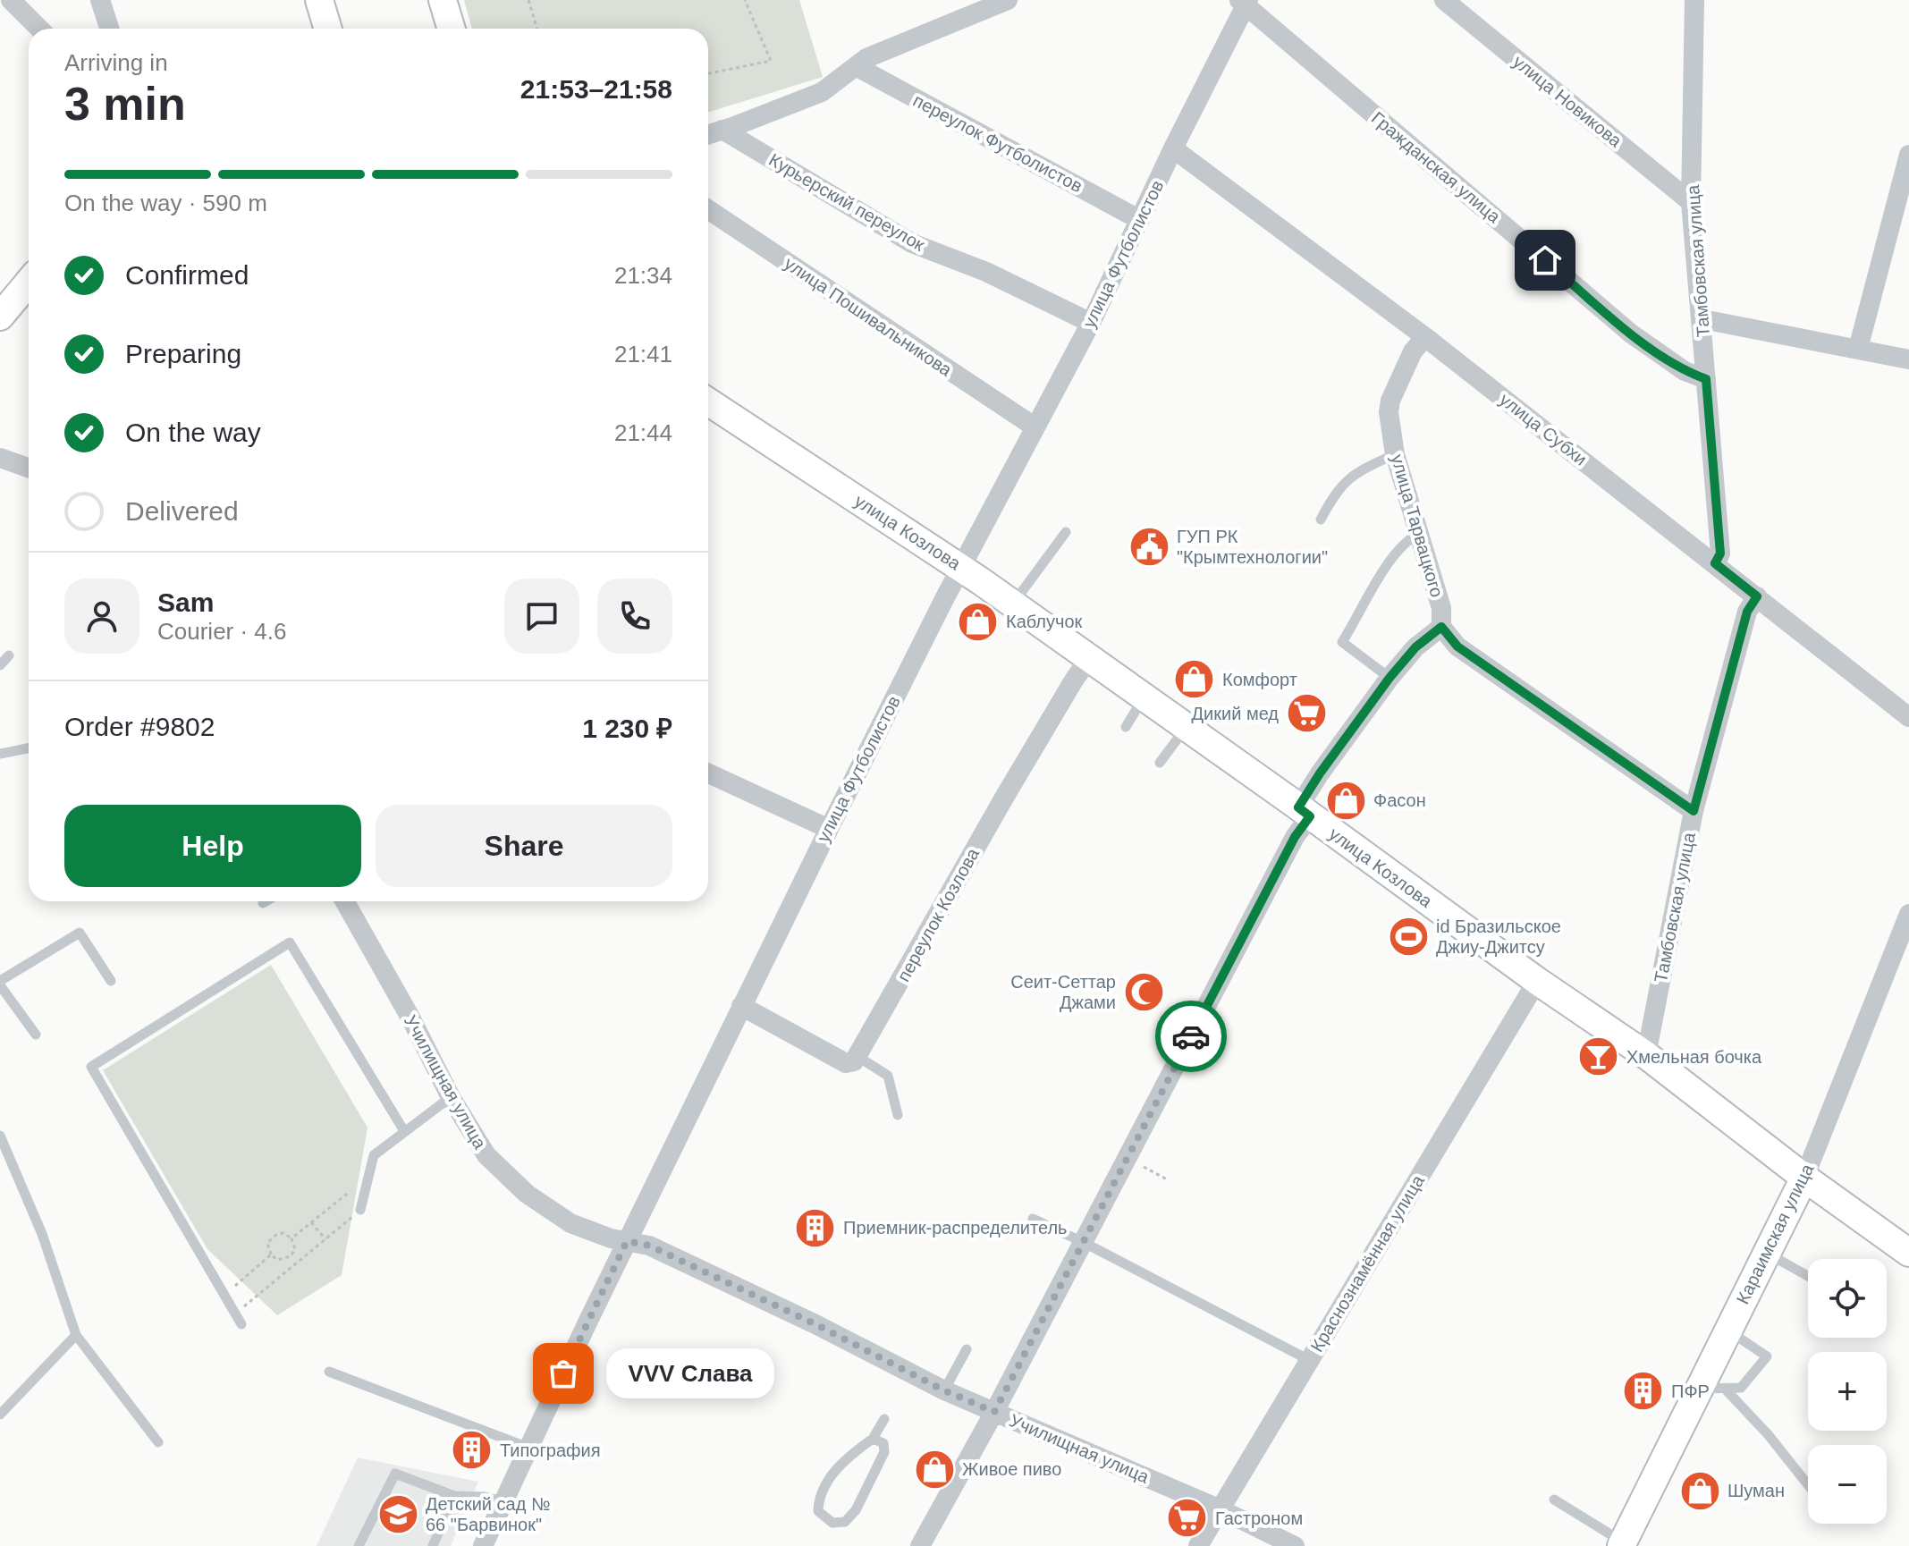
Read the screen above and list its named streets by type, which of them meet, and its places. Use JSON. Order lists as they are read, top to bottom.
{
  "streets": {
    "main road": ["улица Козлова", "Караимская улица"],
    "street": [
      "улица Новикова",
      "переулок Футболистов",
      "Гражданская улица",
      "Курьерский переулок",
      "улица Футболистов",
      "Тамбовская улица",
      "улица Пошивальникова",
      "улица Субхи",
      "улица Тарвацкого",
      "переулок Козлова",
      "Училищная улица",
      "Краснознамённая улица"
    ]
  },
  "crossings": [
    ["улица Новикова", "Тамбовская улица"],
    ["переулок Футболистов", "улица Футболистов"],
    ["Гражданская улица", "улица Футболистов"],
    ["Гражданская улица", "Тамбовская улица"],
    ["Курьерский переулок", "улица Футболистов"],
    ["улица Футболистов", "улица Пошивальникова"],
    ["улица Футболистов", "улица Субхи"],
    ["улица Футболистов", "улица Козлова"],
    ["улица Футболистов", "Училищная улица"],
    ["Тамбовская улица", "улица Субхи"],
    ["Тамбовская улица", "улица Козлова"],
    ["улица Субхи", "улица Тарвацкого"],
    ["улица Козлова", "переулок Козлова"],
    ["улица Козлова", "Караимская улица"],
    ["улица Козлова", "Краснознамённая улица"],
    ["Училищная улица", "Краснознамённая улица"]
  ],
  "places": {
    "public building": ["ГУП РК \"Крымтехнологии\""],
    "shop": [
      "Каблучок",
      "Комфорт",
      "Фасон",
      "Живое пиво",
      "Шуман"
    ],
    "supermarket": ["Дикий мед", "Гастроном"],
    "sports": ["id Бразильское Джиу-Джитсу"],
    "mosque": ["Сеит-Сеттар Джами"],
    "bar": ["Хмельная бочка"],
    "building": ["Приемник-распределитель", "ПФР", "Типография"],
    "other": ["VVV Слава"],
    "school or university": ["Детский сад № 66 \"Барвинок\""]
  },
  "page": {
    "heading": ["3 min", "Arriving in", "21:53–21:58"],
    "panel": [
      "Sam",
      "Courier · 4.6",
      "Order #9802",
      "1 230 ₽"
    ],
    "bar": "On the way · 590 m",
    "list": [
      ["Confirmed", "21:34"],
      ["Preparing", "21:41"],
      ["On the way", "21:44"],
      "Delivered"
    ],
    "buttons": ["Help", "Share"],
    "map_buttons": ["+", "−"],
    "bubble": "VVV Слава"
  }
}
